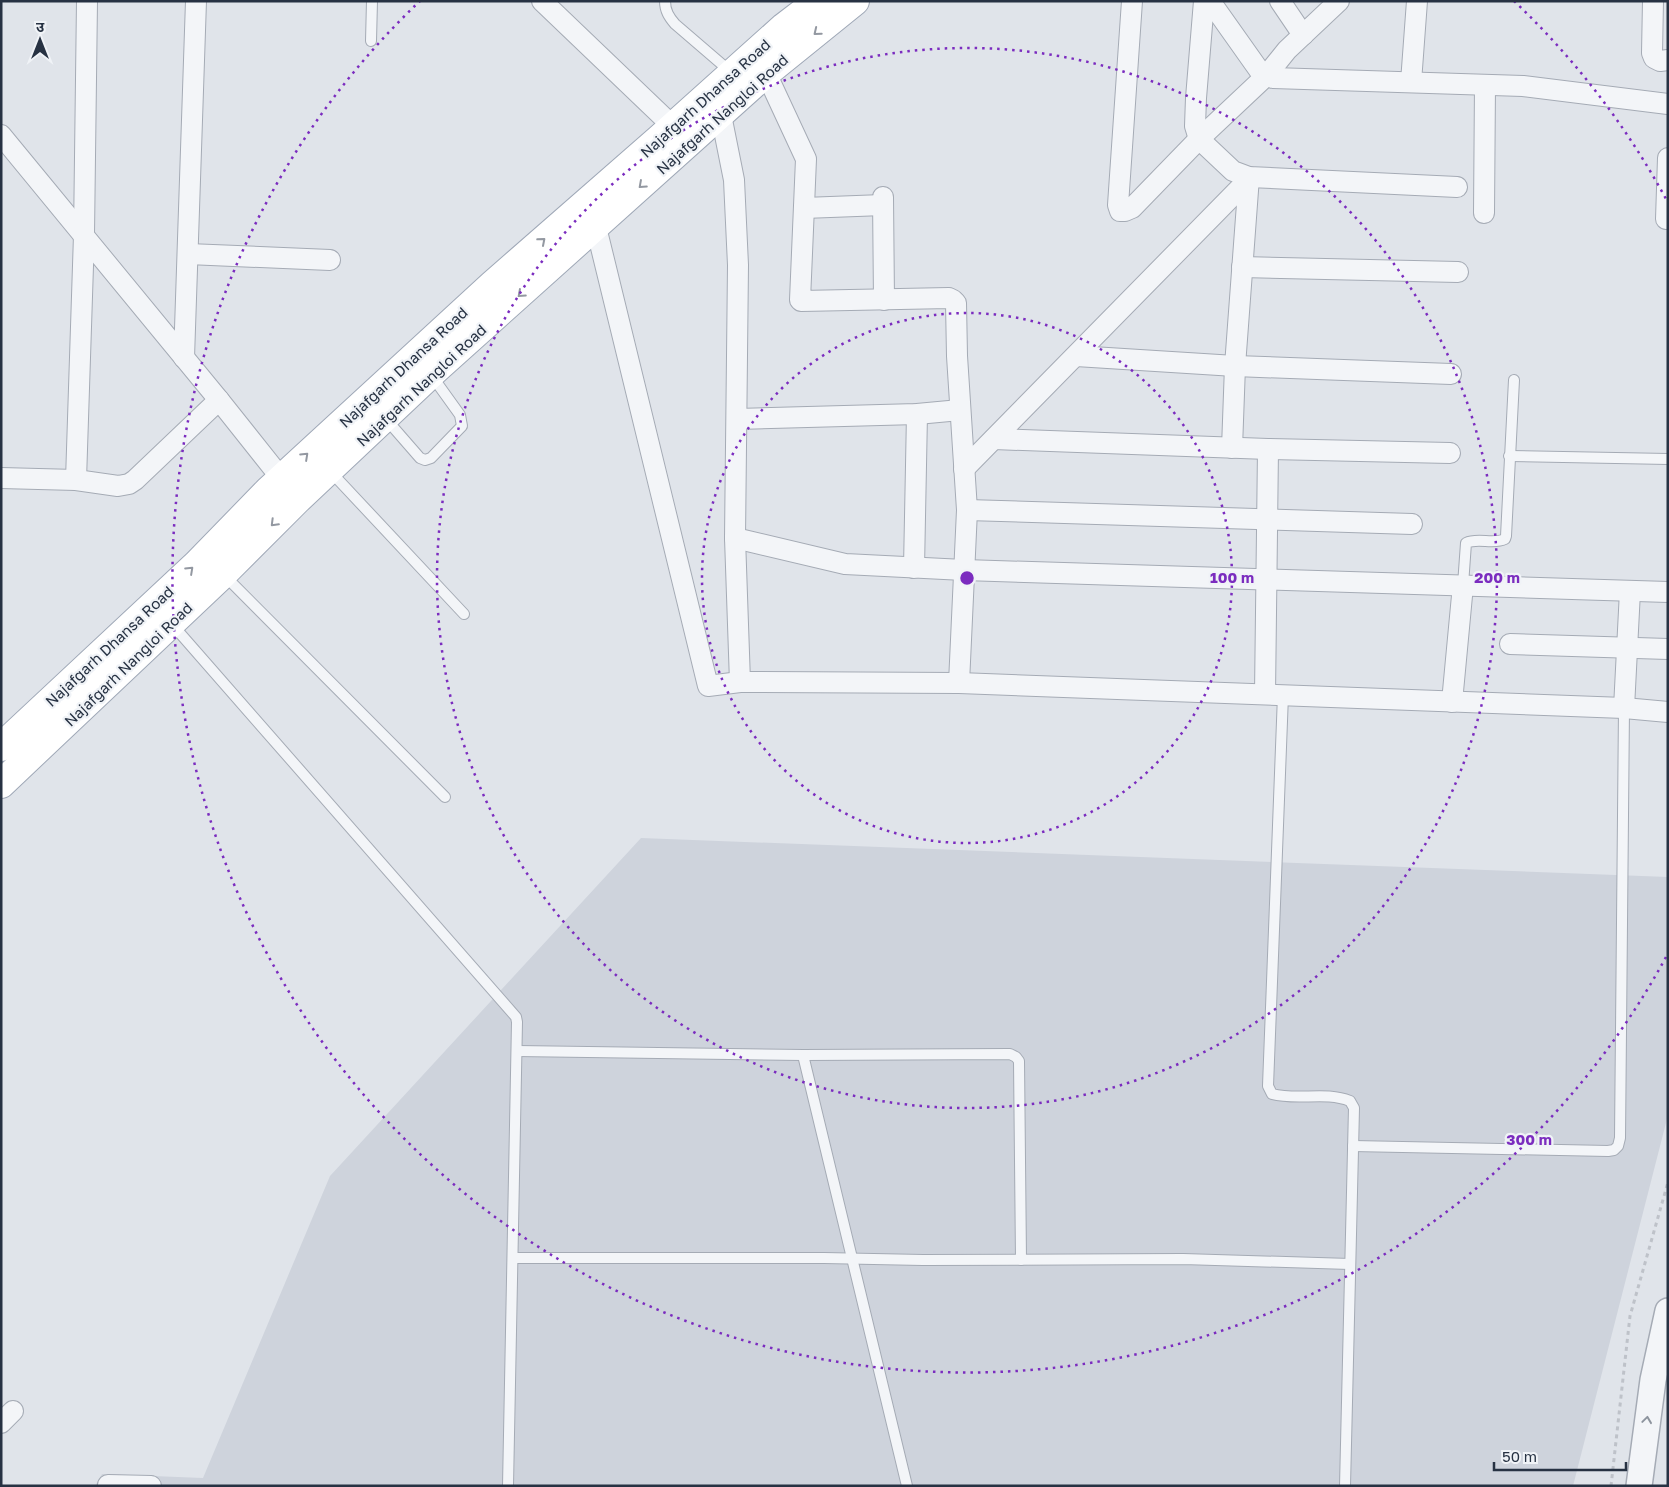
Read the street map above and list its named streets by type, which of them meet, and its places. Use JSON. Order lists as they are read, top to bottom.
{
  "streets": {
    "main road": ["Najafgarh Dhansa Road", "Najafgarh Nangloi Road"]
  },
  "crossings": [
    ["Najafgarh Dhansa Road", "Najafgarh Nangloi Road"]
  ],
  "one_way": ["Najafgarh Dhansa Road", "Najafgarh Nangloi Road"],
  "scale_bar": "50 m",
  "north": "top",
  "rings": ["100 m", "200 m", "300 m"]
}
